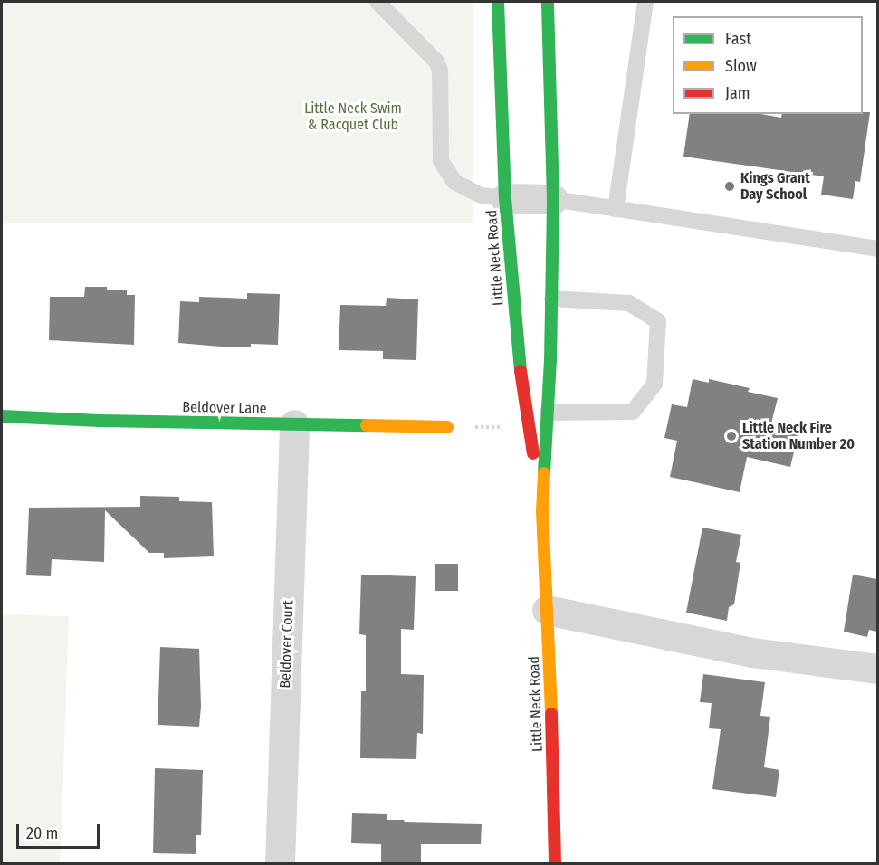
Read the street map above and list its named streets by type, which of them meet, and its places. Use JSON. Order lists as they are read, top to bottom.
{
  "streets": {
    "street": ["Little Neck Road", "Beldover Lane", "Beldover Court"]
  },
  "crossings": [
    ["Beldover Lane", "Beldover Court"]
  ],
  "parks": ["Little Neck Swim & Racquet Club"],
  "places": ["Kings Grant Day School", "Little Neck Fire Station Number 20"],
  "legend": ["Fast", "Slow", "Jam"],
  "scale_bar": "20 m"
}
